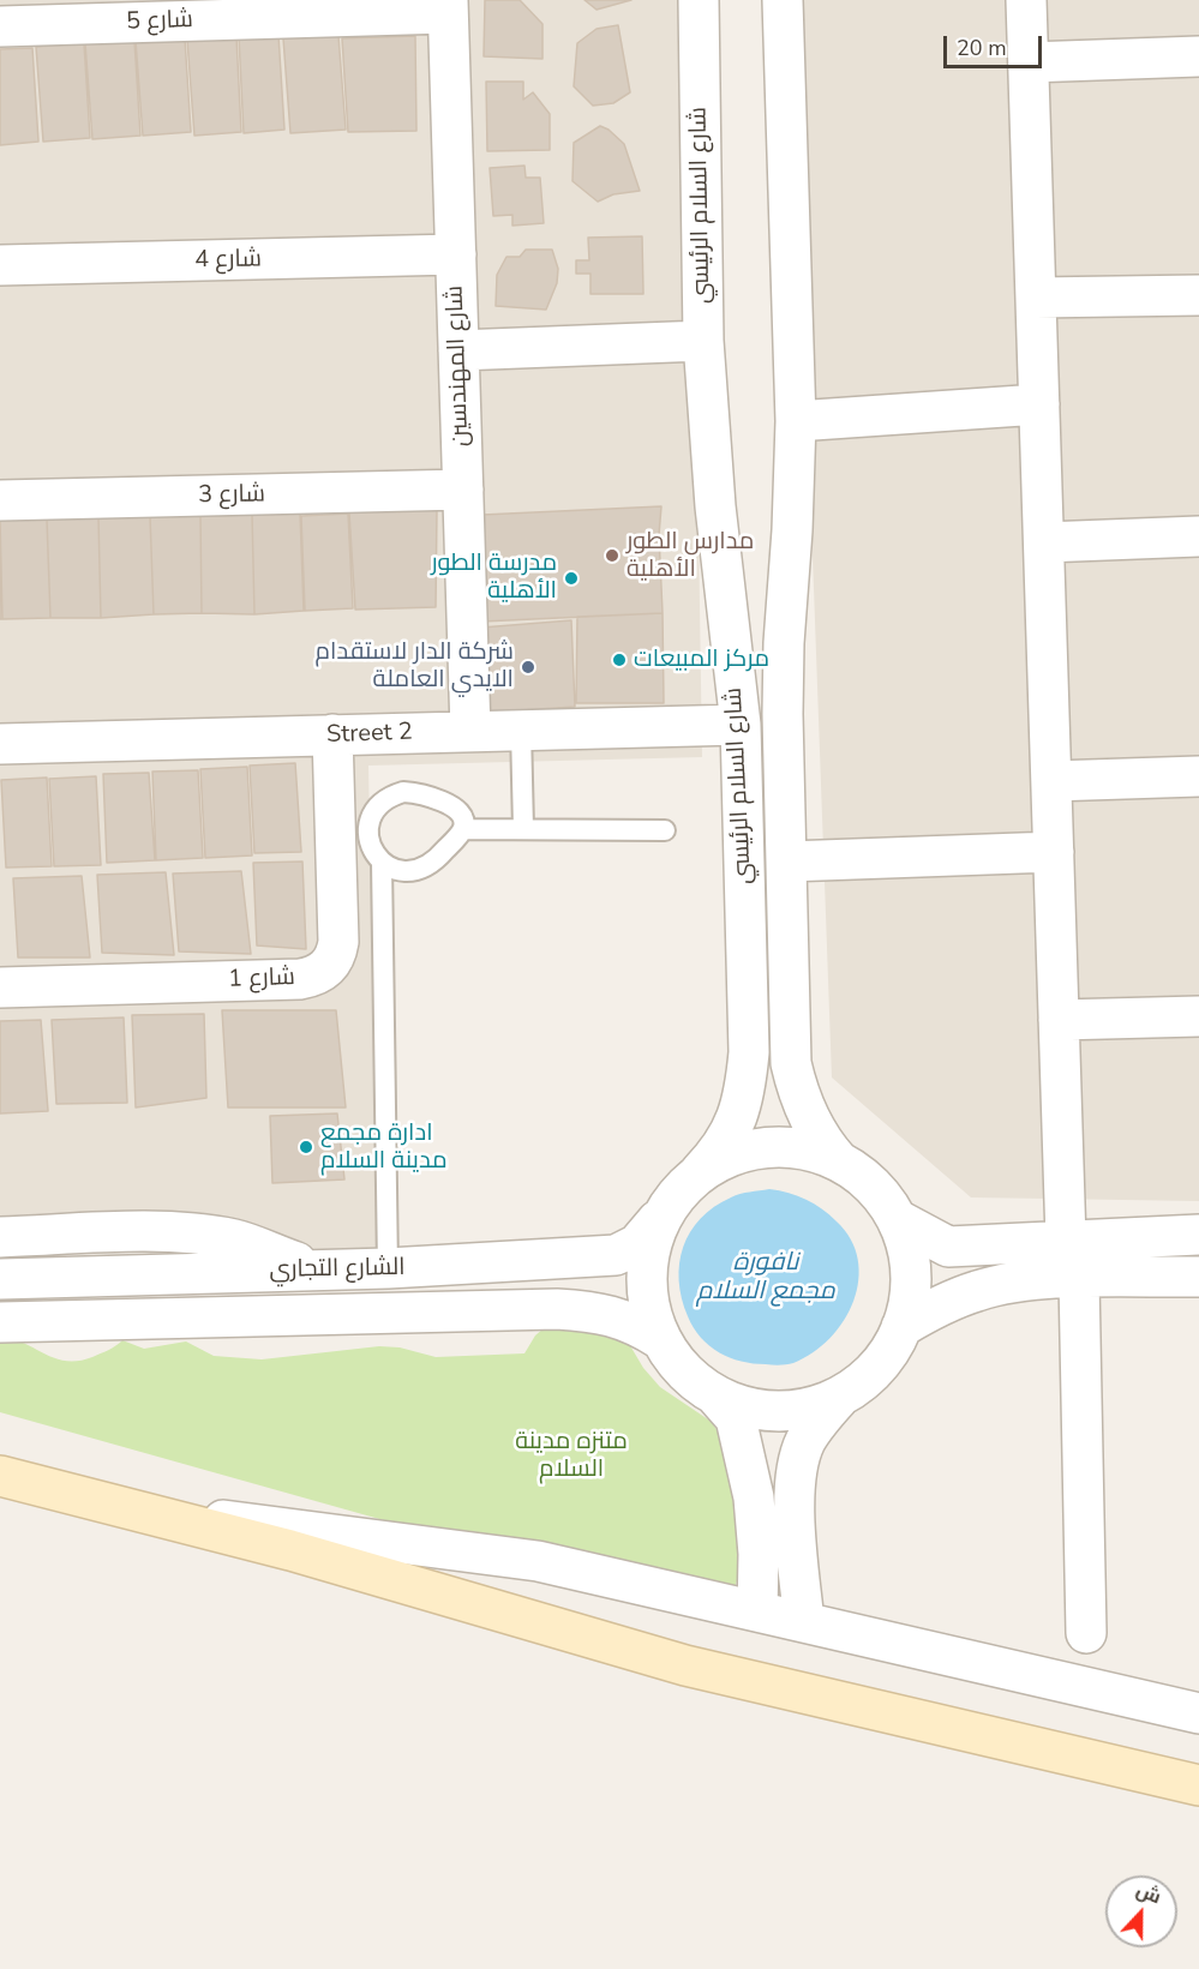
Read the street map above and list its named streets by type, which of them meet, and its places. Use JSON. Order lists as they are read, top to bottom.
{
  "streets": {
    "street": [
      "شارع 5",
      "شارع السلام الرئيسي",
      "شارع 4",
      "شارع المهندسين",
      "شارع 3",
      "Street 2",
      "شارع 1",
      "الشارع التجاري"
    ]
  },
  "crossings": [
    ["شارع 5", "شارع المهندسين"],
    ["شارع السلام الرئيسي", "Street 2"],
    ["شارع السلام الرئيسي", "الشارع التجاري"],
    ["شارع 4", "شارع المهندسين"],
    ["شارع المهندسين", "شارع 3"],
    ["شارع المهندسين", "Street 2"],
    ["Street 2", "شارع 1"]
  ],
  "water": ["نافورة مجمع السلام"],
  "parks": ["متنزه مدينة السلام"],
  "places": [
    "مدارس الطور الأهلية",
    "مدرسة الطور الأهلية",
    "مركز المبيعات",
    "شركة الدار لاستقدام الايدي العاملة",
    "ادارة مجمع مدينة السلام"
  ],
  "scale_bar": "20 m",
  "north": "top"
}
